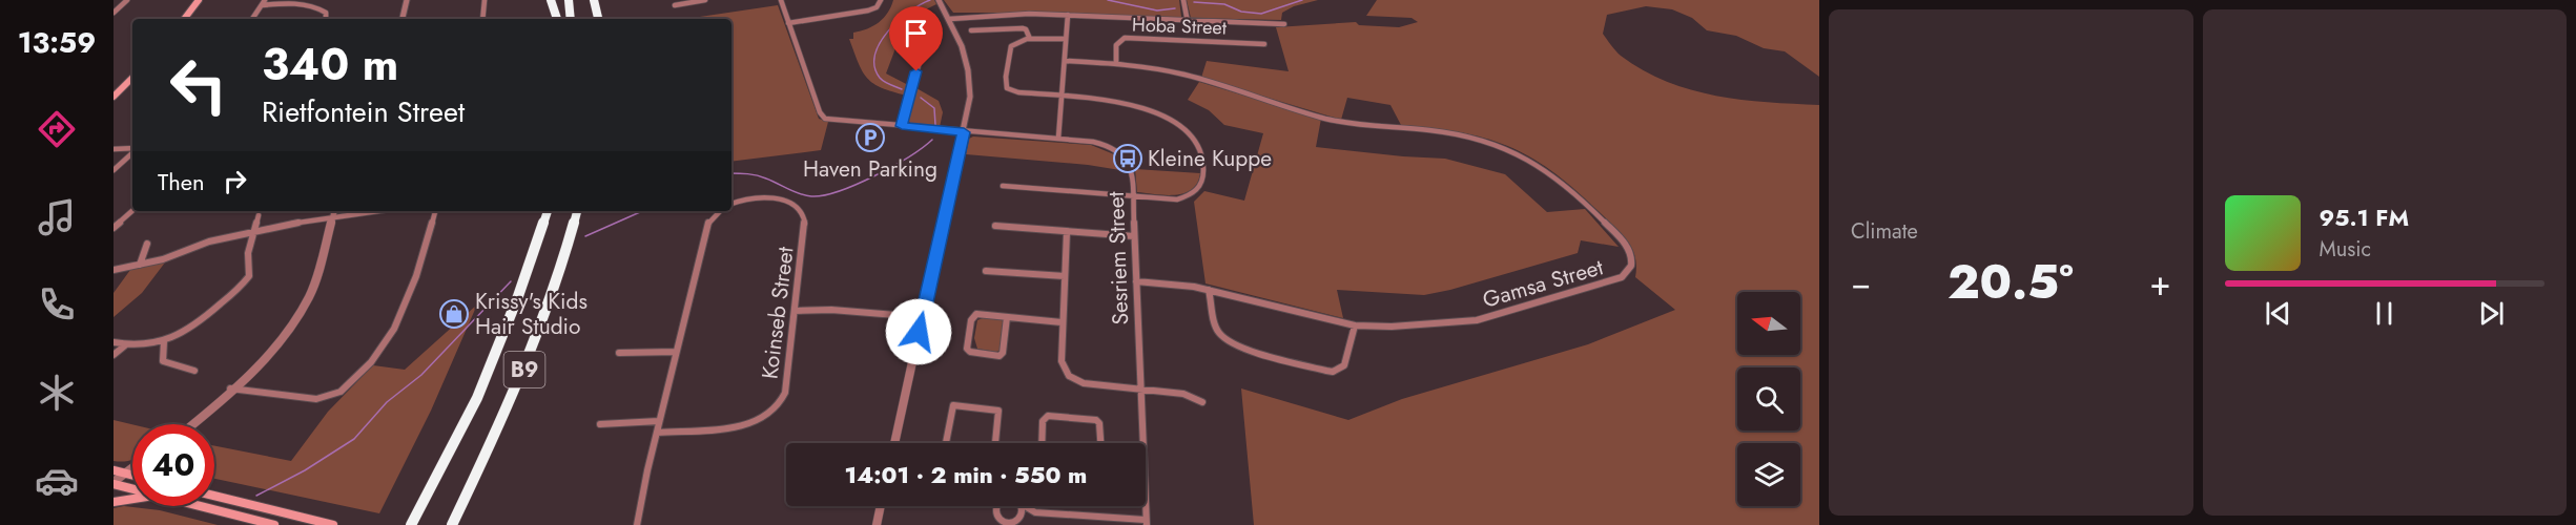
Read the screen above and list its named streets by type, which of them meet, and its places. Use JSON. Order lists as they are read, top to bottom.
{
  "streets": {
    "highway": ["B9"],
    "street": [
      "Hoba Street",
      "Sesriem Street",
      "Gamsa Street",
      "Koinseb Street"
    ]
  },
  "crossings": [
    ["Hoba Street", "Gamsa Street"],
    ["Sesriem Street", "Gamsa Street"]
  ],
  "places": {
    "parking": ["Haven Parking"],
    "bus stop": ["Kleine Kuppe"],
    "shop": ["Krissy's Kids Hair Studio"]
  },
  "north": "left",
  "page": {
    "tabs": "13:59",
    "tile": "Climate",
    "turn": ["340 m", "Rietfontein Street"],
    "then": "Then",
    "song": ["95.1 FM", "Music"],
    "heat": ["−", "20.5°", "+"],
    "limit": "40",
    "trip": "14:01 · 2 min · 550 m"
  }
}
